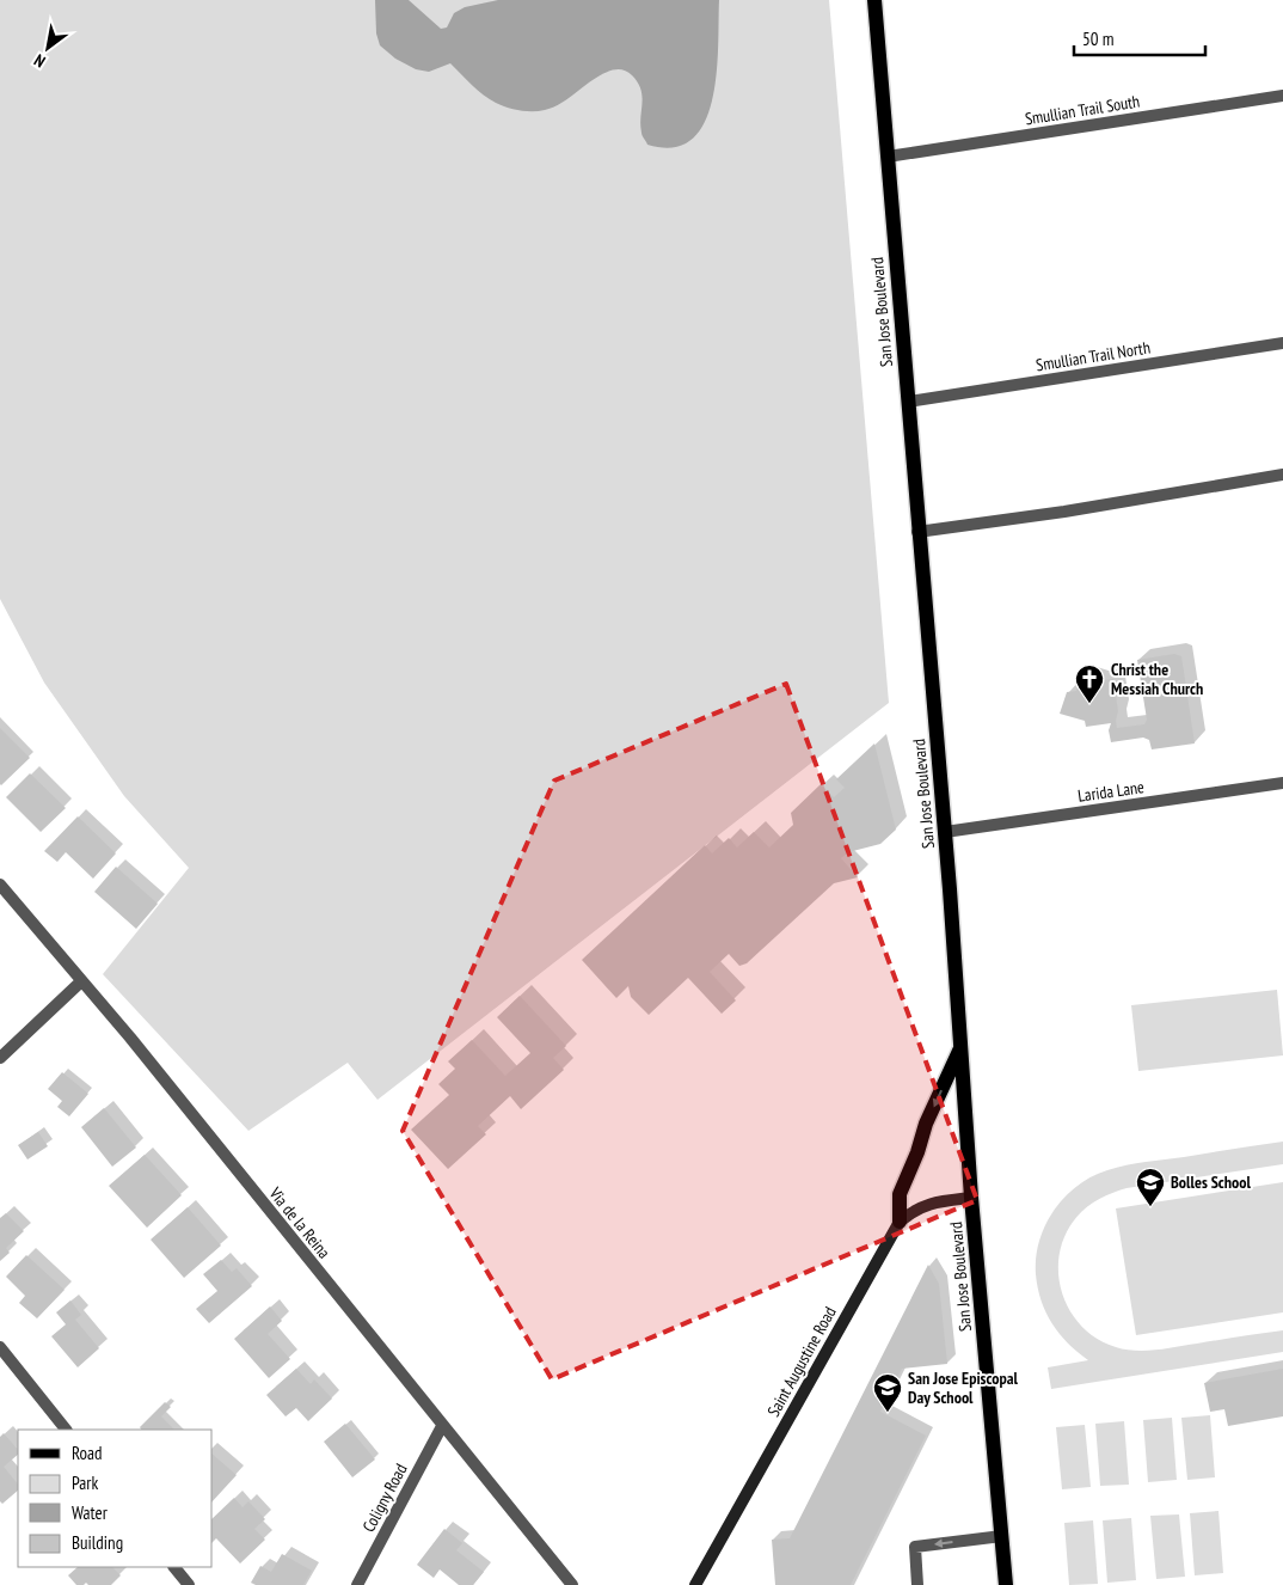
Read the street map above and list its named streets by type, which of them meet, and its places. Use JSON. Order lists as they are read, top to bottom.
{
  "streets": {
    "main road": ["San Jose Boulevard", "Saint Augustine Road"],
    "street": [
      "Smullian Trail South",
      "Smullian Trail North",
      "Larida Lane",
      "Via de la Reina",
      "Coligny Road"
    ]
  },
  "crossings": [
    ["Smullian Trail South", "San Jose Boulevard"],
    ["San Jose Boulevard", "Smullian Trail North"],
    ["San Jose Boulevard", "Larida Lane"],
    ["San Jose Boulevard", "Saint Augustine Road"],
    ["Via de la Reina", "Coligny Road"]
  ],
  "places": {
    "church": ["Christ the Messiah Church"],
    "school or university": ["Bolles School", "San Jose Episcopal Day School"]
  },
  "legend": [
    "Road",
    "Park",
    "Water",
    "Building"
  ],
  "scale_bar": "50 m",
  "north": "bottom left"
}
